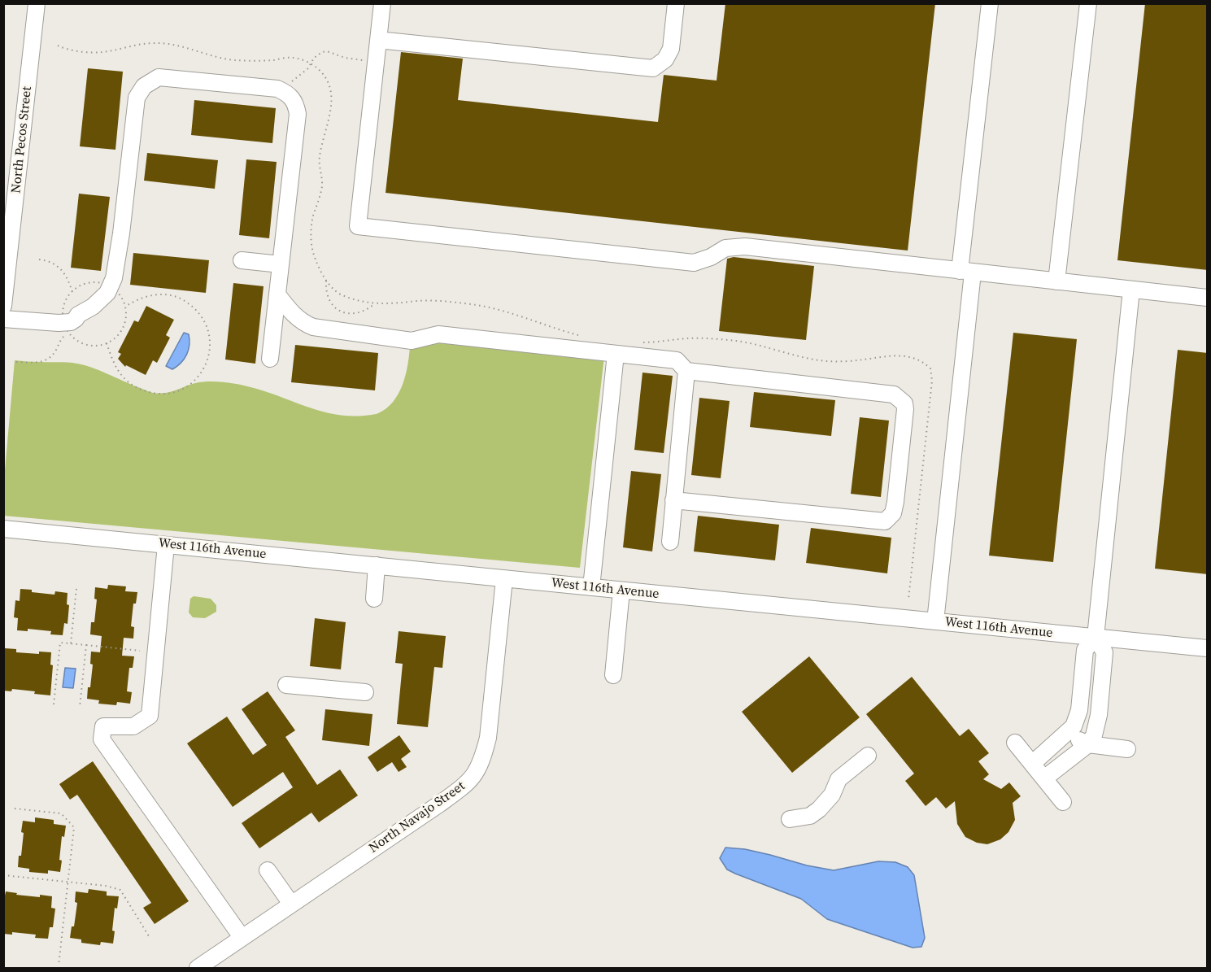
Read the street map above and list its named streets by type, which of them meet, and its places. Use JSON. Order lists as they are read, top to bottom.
{
  "streets": {
    "street": ["North Pecos Street", "West 116th Avenue", "North Navajo Street"]
  },
  "crossings": [
    ["West 116th Avenue", "North Navajo Street"]
  ]
}
